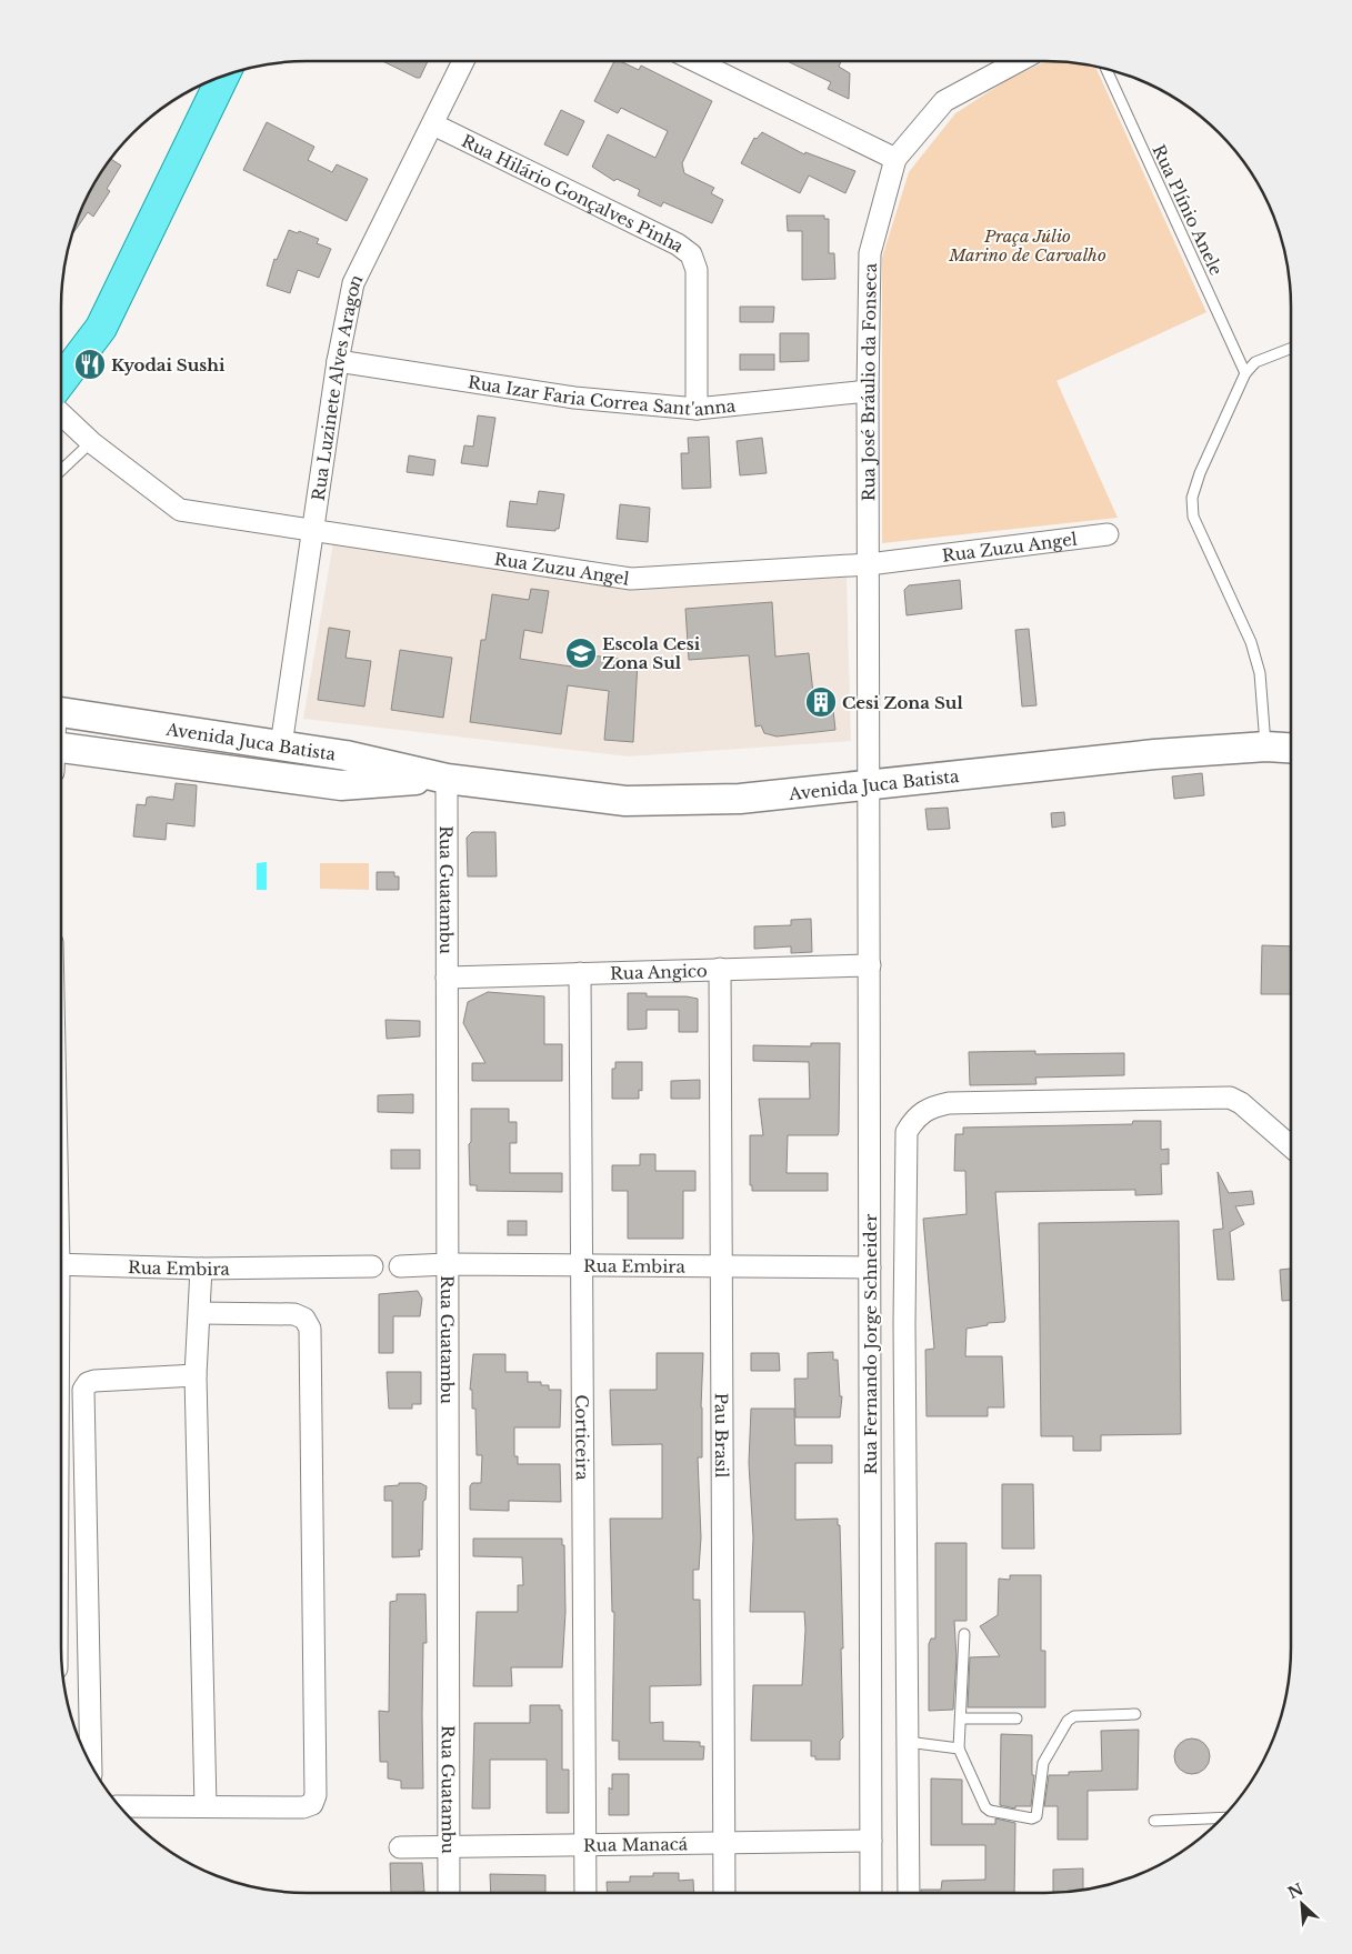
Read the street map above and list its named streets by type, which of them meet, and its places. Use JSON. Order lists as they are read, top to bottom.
{
  "streets": {
    "main road": ["Avenida Juca Batista"],
    "street": [
      "Rua Hilário Gonçalves Pinha",
      "Rua José Bráulio da Fonseca",
      "Rua Luzinete Alves Aragon",
      "Rua Izar Faria Correa Sant'anna",
      "Rua Zuzu Angel",
      "Rua Guatambu",
      "Rua Angico",
      "Rua Embira",
      "Rua Fernando Jorge Schneider",
      "Pau Brasil",
      "Corticeira",
      "Rua Manacá"
    ],
    "lane": ["Rua Plínio Anele"]
  },
  "crossings": [
    ["Rua Hilário Gonçalves Pinha", "Rua Luzinete Alves Aragon"],
    ["Rua Hilário Gonçalves Pinha", "Rua Izar Faria Correa Sant'anna"],
    ["Rua José Bráulio da Fonseca", "Rua Izar Faria Correa Sant'anna"],
    ["Rua José Bráulio da Fonseca", "Rua Zuzu Angel"],
    ["Rua José Bráulio da Fonseca", "Avenida Juca Batista"],
    ["Rua José Bráulio da Fonseca", "Rua Fernando Jorge Schneider"],
    ["Rua Luzinete Alves Aragon", "Rua Izar Faria Correa Sant'anna"],
    ["Rua Luzinete Alves Aragon", "Rua Zuzu Angel"],
    ["Rua Luzinete Alves Aragon", "Avenida Juca Batista"],
    ["Avenida Juca Batista", "Rua Guatambu"],
    ["Avenida Juca Batista", "Rua Fernando Jorge Schneider"],
    ["Rua Guatambu", "Rua Angico"],
    ["Rua Guatambu", "Rua Embira"],
    ["Rua Guatambu", "Rua Manacá"],
    ["Rua Angico", "Rua Fernando Jorge Schneider"],
    ["Rua Angico", "Pau Brasil"],
    ["Rua Angico", "Corticeira"],
    ["Rua Embira", "Rua Fernando Jorge Schneider"],
    ["Rua Embira", "Pau Brasil"],
    ["Rua Embira", "Corticeira"],
    ["Rua Fernando Jorge Schneider", "Rua Manacá"],
    ["Pau Brasil", "Rua Manacá"],
    ["Corticeira", "Rua Manacá"]
  ],
  "parks": ["Praça Júlio Marino de Carvalho"],
  "places": {
    "restaurant": ["Kyodai Sushi"],
    "school or university": ["Escola Cesi Zona Sul"],
    "building": ["Cesi Zona Sul"]
  },
  "north": "top left"
}
